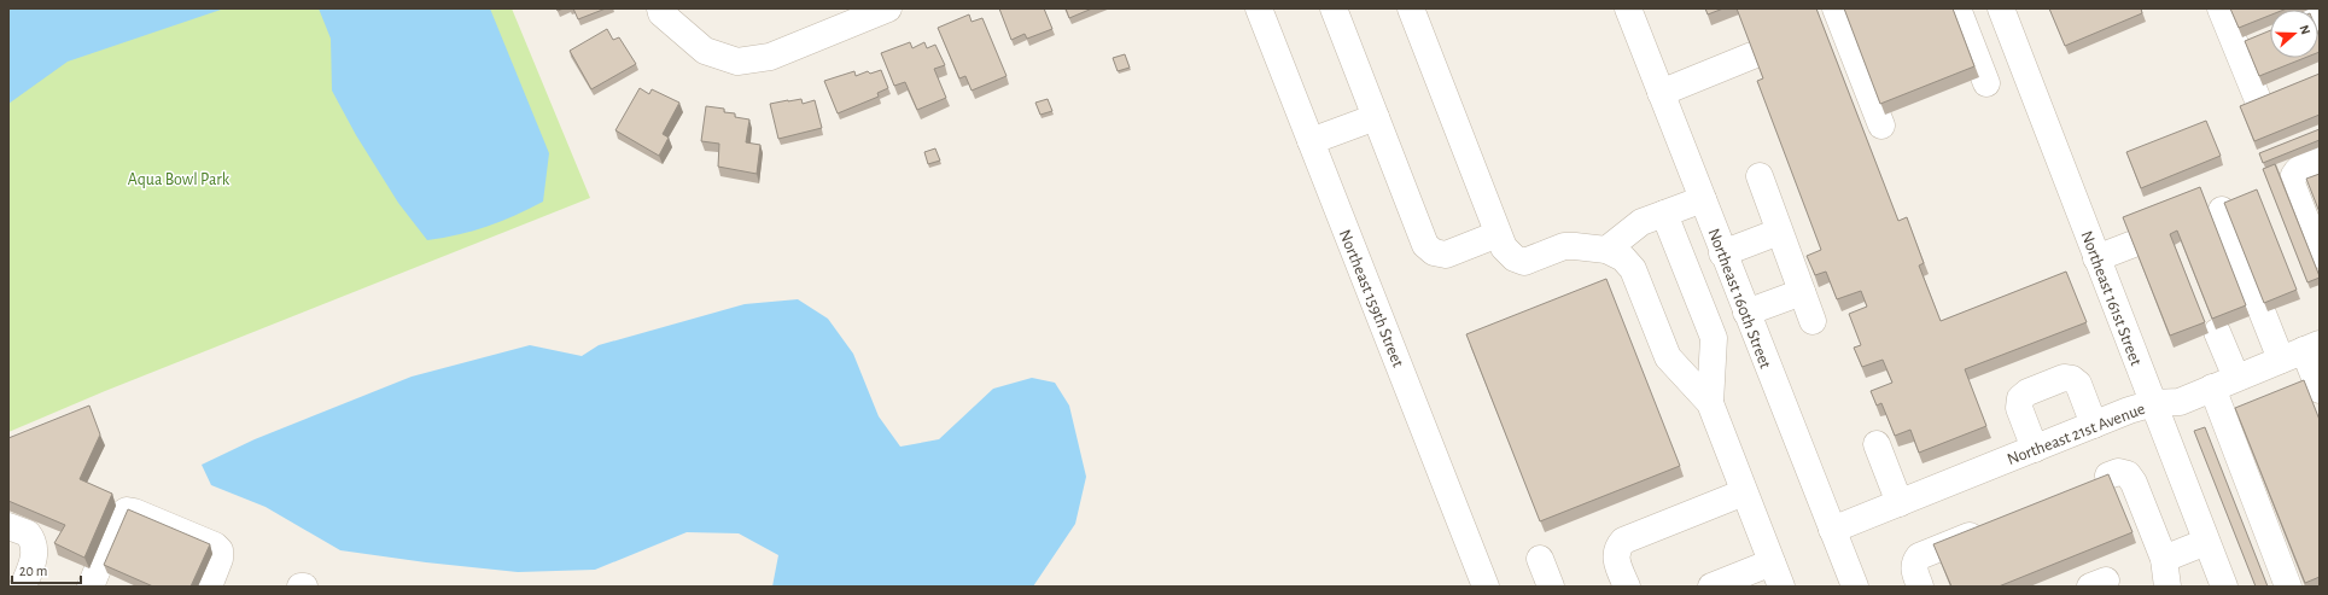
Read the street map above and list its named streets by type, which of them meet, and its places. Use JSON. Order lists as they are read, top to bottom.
{
  "streets": {
    "street": [
      "Northeast 159th Street",
      "Northeast 160th Street",
      "Northeast 161st Street",
      "Northeast 21st Avenue"
    ]
  },
  "crossings": [
    ["Northeast 160th Street", "Northeast 21st Avenue"],
    ["Northeast 161st Street", "Northeast 21st Avenue"]
  ],
  "parks": ["Aqua Bowl Park"],
  "scale_bar": "20 m",
  "north": "right"
}
